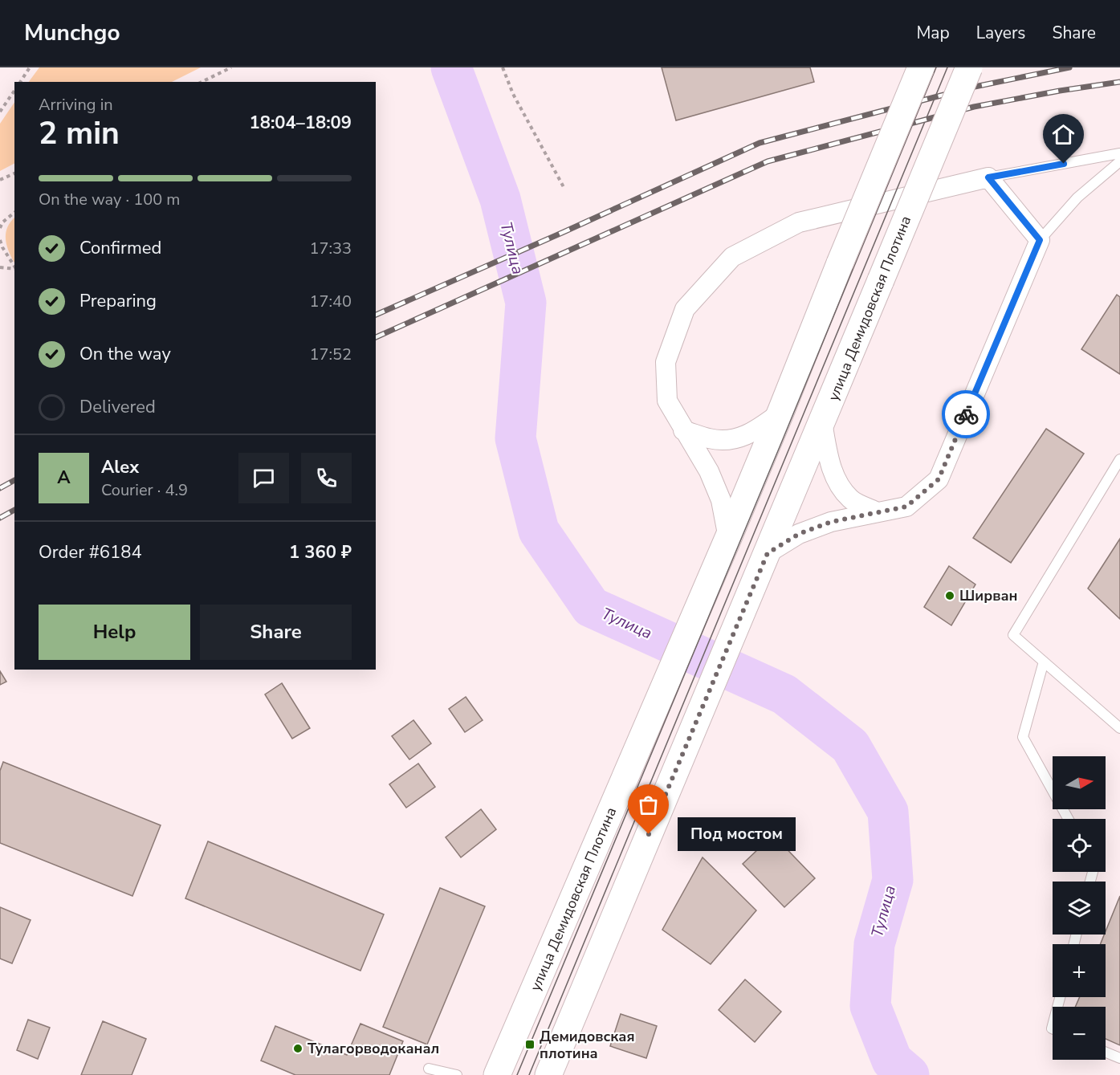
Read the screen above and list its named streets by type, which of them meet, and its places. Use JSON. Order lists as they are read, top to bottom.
{
  "streets": {
    "main road": ["улица Демидовская Плотина"]
  },
  "water": ["Тулица"],
  "places": {
    "other": ["Ширван", "Под мостом", "Тулагорводоканал"],
    "transit": ["Демидовская плотина"]
  },
  "north": "right",
  "page": {
    "header": "Munchgo",
    "nav": ["Map", "Layers", "Share"],
    "heading": ["2 min", "Arriving in", "18:04–18:09"],
    "panel": [
      "Alex",
      "Courier · 4.9",
      "Order #6184",
      "1 360 ₽"
    ],
    "bar": "On the way · 100 m",
    "list": [
      ["Confirmed", "17:33"],
      ["Preparing", "17:40"],
      ["On the way", "17:52"],
      "Delivered"
    ],
    "round": "A",
    "buttons": ["Help", "Share"],
    "map_buttons": ["+", "−"],
    "bubble": "Под мостом"
  }
}
